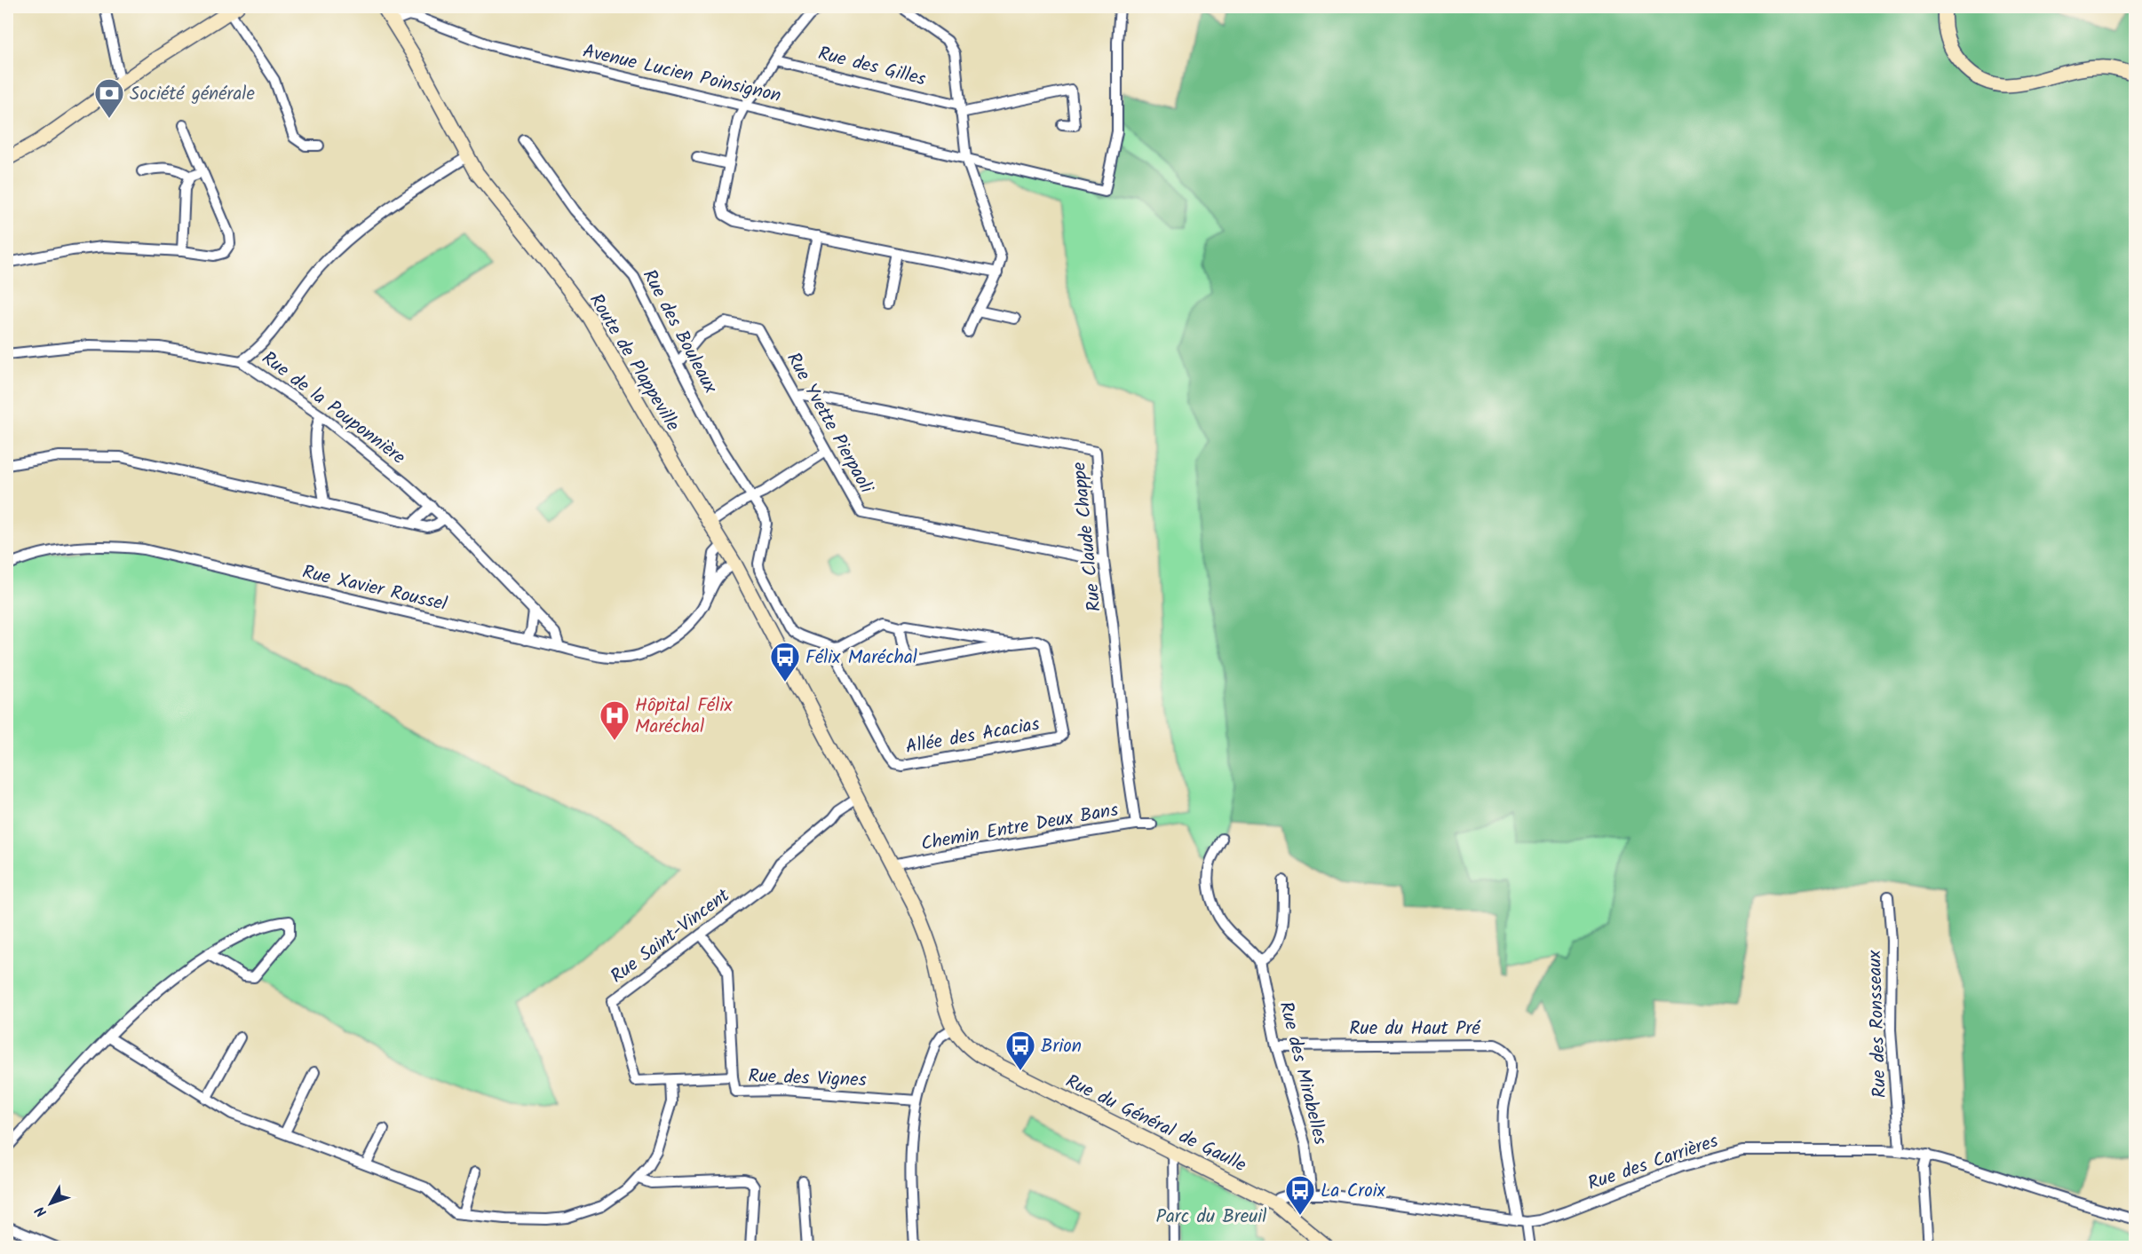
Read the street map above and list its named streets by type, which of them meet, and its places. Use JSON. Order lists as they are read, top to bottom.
{
  "streets": {
    "street": [
      "Rue des Gilles",
      "Avenue Lucien Poinsignon",
      "Rue des Bouleaux",
      "Route de Plappeville",
      "Rue de la Pouponnière",
      "Rue Yvette Pierpaoli",
      "Rue Claude Chappe",
      "Rue Xavier Roussel",
      "Allée des Acacias",
      "Chemin Entre Deux Bans",
      "Rue Saint-Vincent",
      "Rue des Ronsseaux",
      "Rue du Haut Pré",
      "Rue des Mirabelles",
      "Rue des Vignes",
      "Rue du Général de Gaulle",
      "Rue des Carrières"
    ]
  },
  "crossings": [
    ["Avenue Lucien Poinsignon", "Route de Plappeville"],
    ["Rue des Bouleaux", "Rue Yvette Pierpaoli"],
    ["Route de Plappeville", "Rue de la Pouponnière"],
    ["Route de Plappeville", "Rue Xavier Roussel"],
    ["Route de Plappeville", "Rue du Général de Gaulle"],
    ["Rue de la Pouponnière", "Rue Xavier Roussel"],
    ["Rue Yvette Pierpaoli", "Rue Claude Chappe"],
    ["Rue Claude Chappe", "Chemin Entre Deux Bans"],
    ["Chemin Entre Deux Bans", "Rue du Général de Gaulle"],
    ["Rue Saint-Vincent", "Rue des Vignes"],
    ["Rue Saint-Vincent", "Rue du Général de Gaulle"],
    ["Rue des Ronsseaux", "Rue des Carrières"],
    ["Rue du Haut Pré", "Rue des Mirabelles"],
    ["Rue du Haut Pré", "Rue des Carrières"],
    ["Rue des Mirabelles", "Rue des Carrières"],
    ["Rue du Général de Gaulle", "Rue des Carrières"]
  ],
  "parks": ["Parc du Breuil"],
  "places": {
    "bank": ["Société générale"],
    "bus stop": ["Félix Maréchal", "Brion", "La Croix"],
    "hospital": ["Hôpital Félix Maréchal"]
  },
  "north": "bottom left"
}
